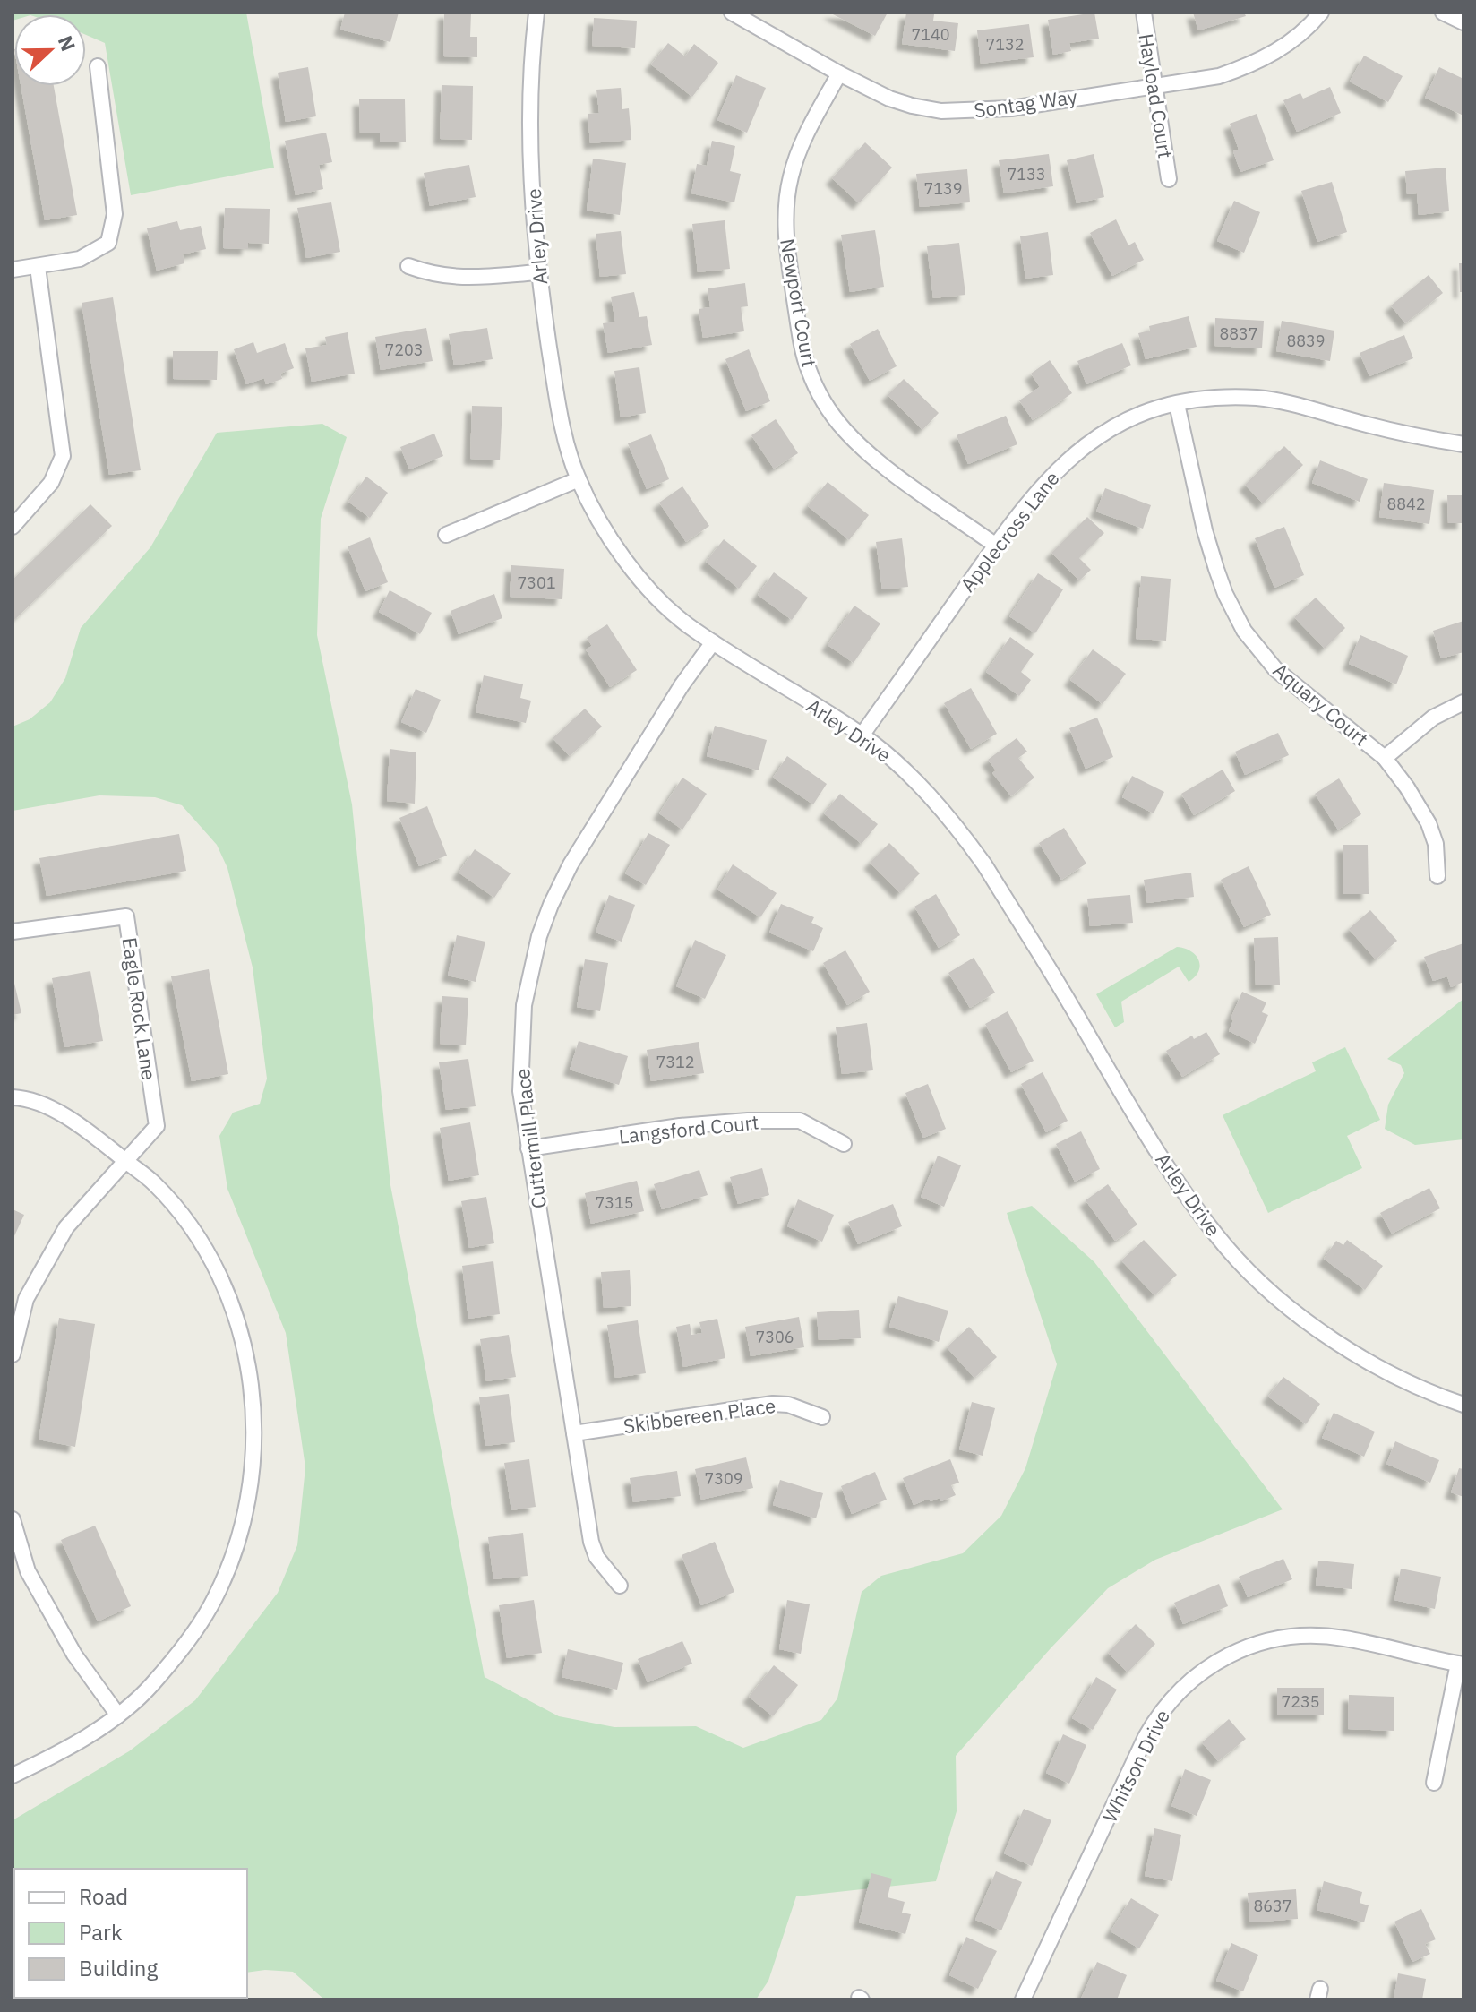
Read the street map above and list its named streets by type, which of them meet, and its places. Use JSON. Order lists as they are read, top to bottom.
{
  "streets": {
    "street": [
      "Hayload Court",
      "Sontag Way",
      "Arley Drive",
      "Newport Court",
      "Applecross Lane",
      "Aquary Court",
      "Eagle Rock Lane",
      "Langsford Court",
      "Cuttermill Place",
      "Skibbereen Place",
      "Whitson Drive"
    ]
  },
  "crossings": [
    ["Hayload Court", "Sontag Way"],
    ["Sontag Way", "Newport Court"],
    ["Arley Drive", "Applecross Lane"],
    ["Arley Drive", "Cuttermill Place"],
    ["Newport Court", "Applecross Lane"],
    ["Applecross Lane", "Aquary Court"],
    ["Langsford Court", "Cuttermill Place"],
    ["Cuttermill Place", "Skibbereen Place"]
  ],
  "house_numbers": [
    "7140",
    "7132",
    "7133",
    "7139",
    "8837",
    "8839",
    "7203",
    "8842",
    "7301",
    "7312",
    "7315",
    "7306",
    "7309",
    "7235",
    "8637"
  ],
  "legend": ["Road", "Park", "Building"],
  "north": "right"
}
